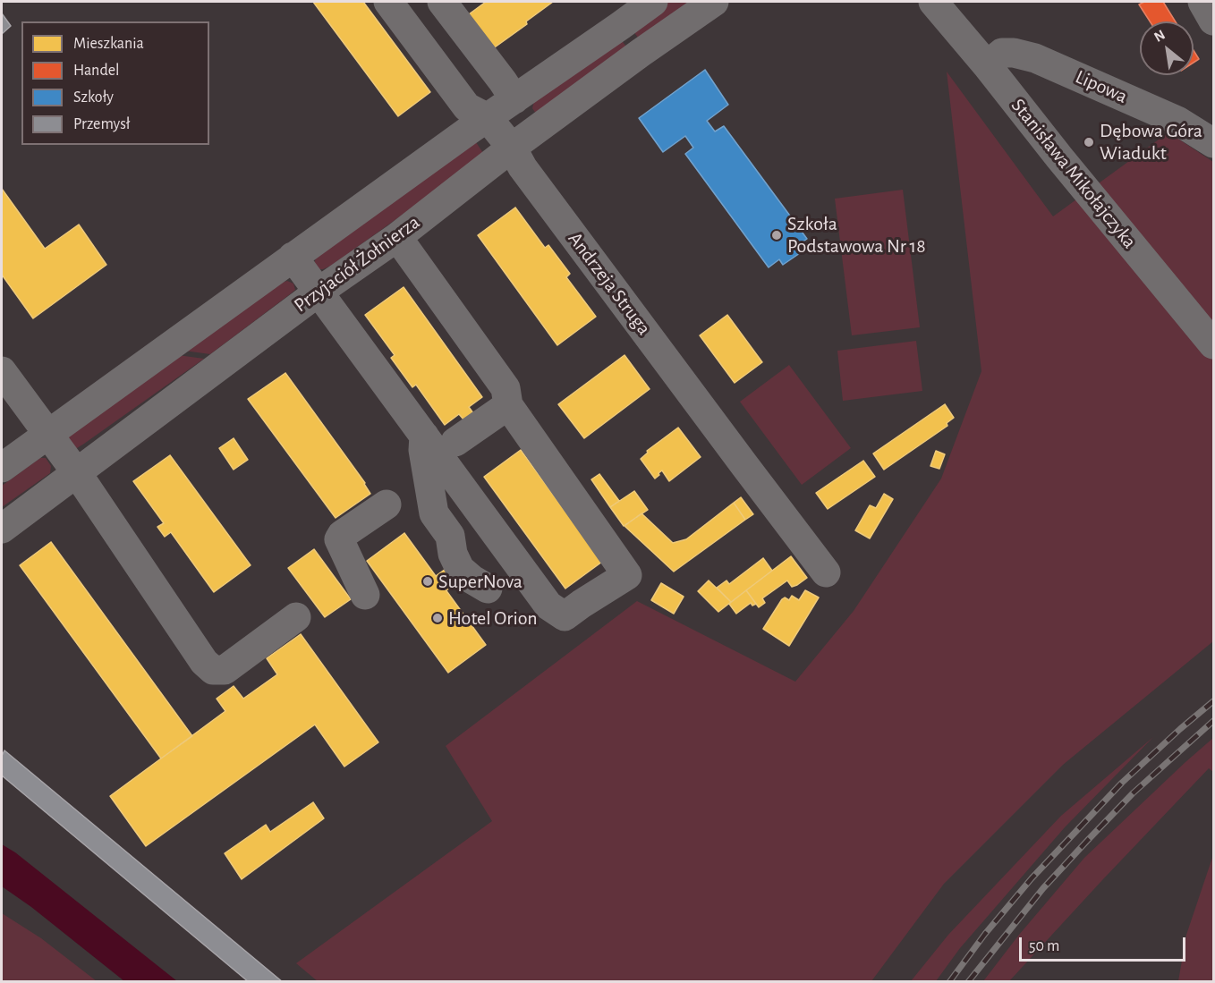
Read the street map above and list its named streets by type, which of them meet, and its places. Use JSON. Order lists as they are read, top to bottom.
{
  "streets": {
    "street": [
      "Lipowa",
      "Stanisława Mikołajczyka",
      "Przyjaciół Żołnierza",
      "Andrzeja Struga"
    ]
  },
  "crossings": [
    ["Lipowa", "Stanisława Mikołajczyka"],
    ["Przyjaciół Żołnierza", "Andrzeja Struga"]
  ],
  "places": [
    "Dębowa Góra Wiadukt",
    "Szkoła Podstawowa Nr 18",
    "SuperNova",
    "Hotel Orion"
  ],
  "legend": [
    "Mieszkania",
    "Handel",
    "Szkoły",
    "Przemysł"
  ],
  "scale_bar": "50 m",
  "north": "top left"
}
